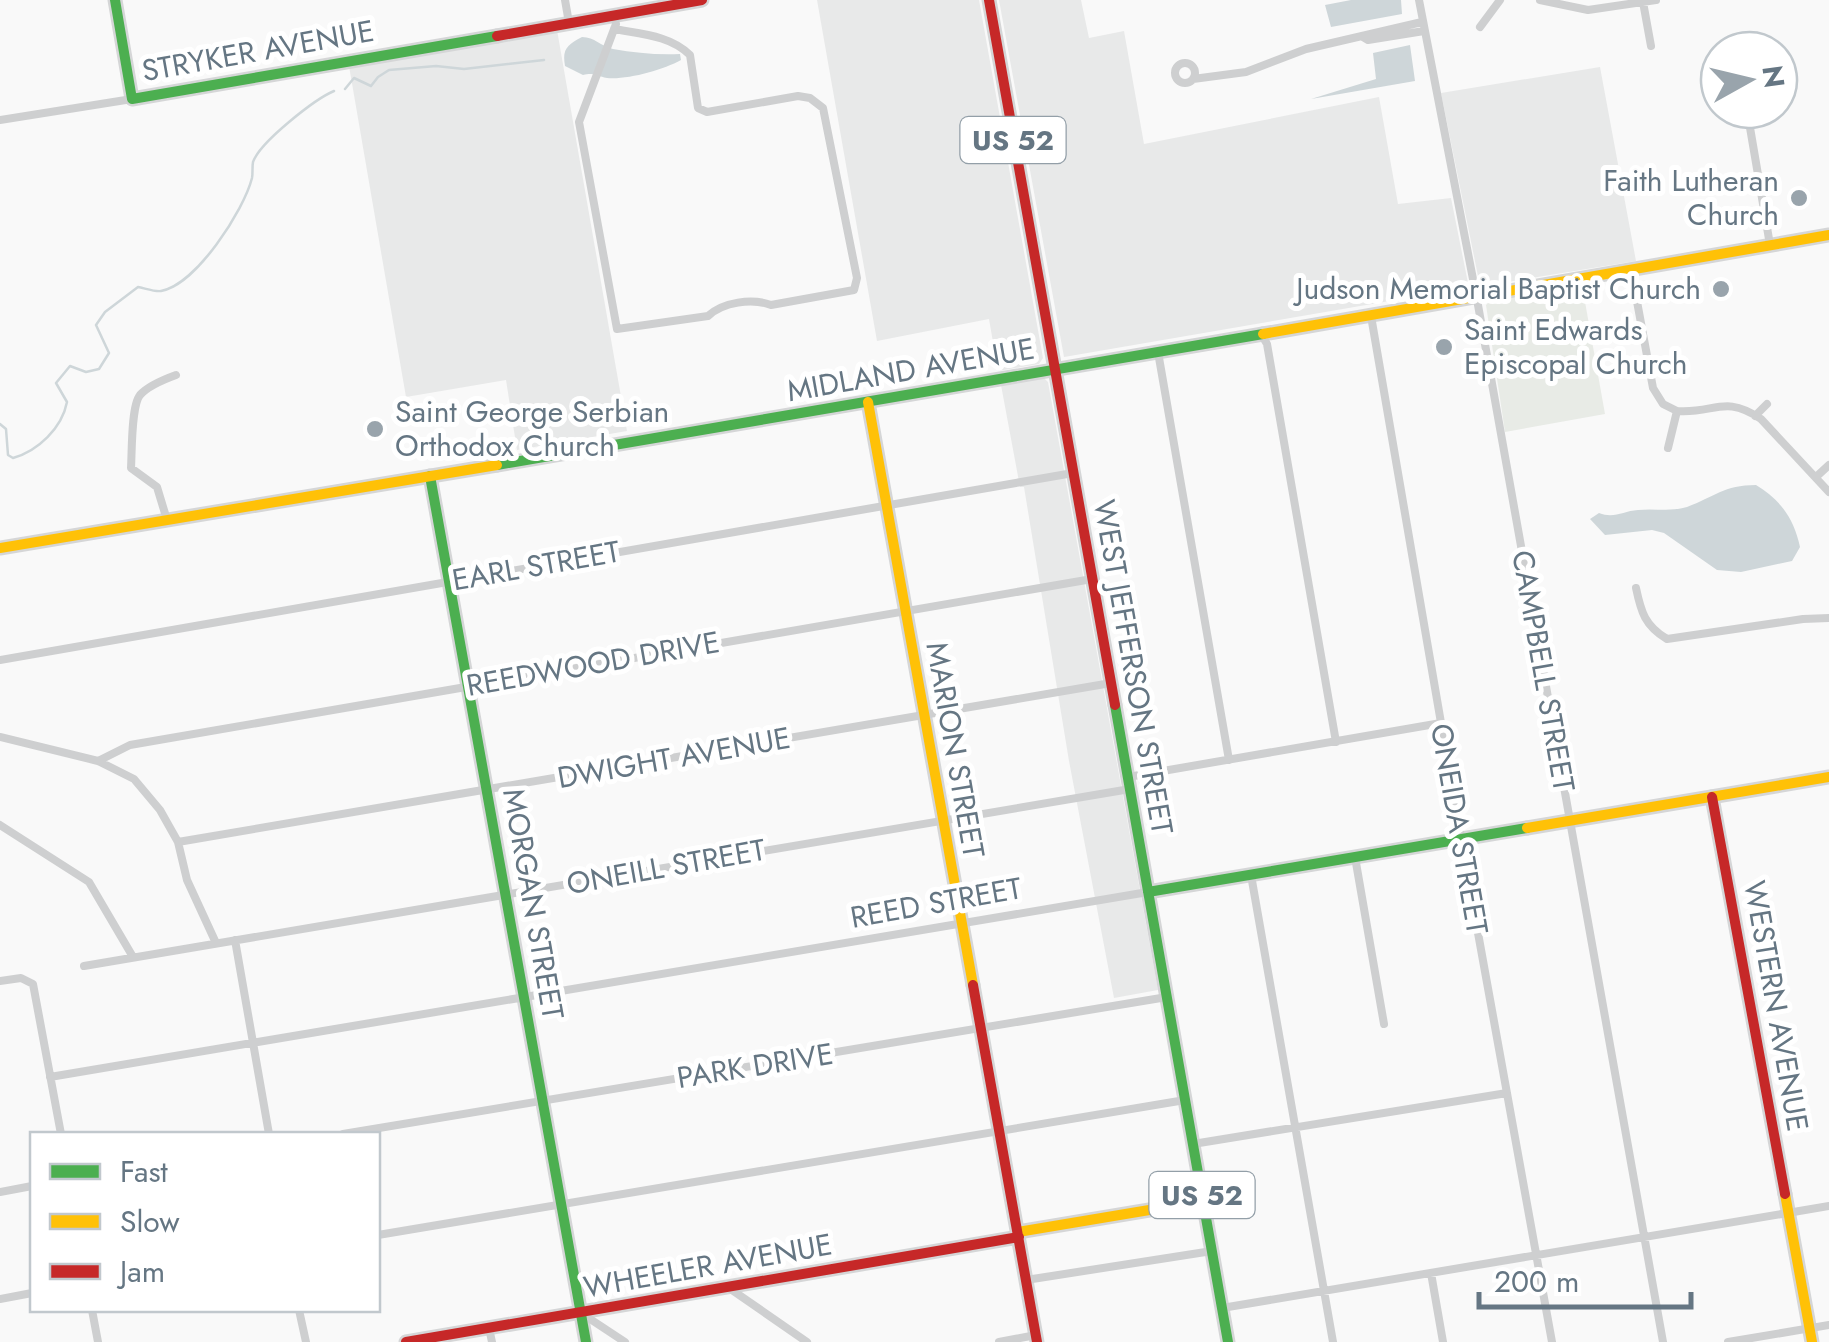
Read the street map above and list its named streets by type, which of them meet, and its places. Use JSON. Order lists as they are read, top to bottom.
{
  "streets": {
    "street": [
      "STRYKER AVENUE",
      "US 52",
      "MIDLAND AVENUE",
      "EARL STREET",
      "REEDWOOD DRIVE",
      "WEST JEFFERSON STREET",
      "CAMPBELL STREET",
      "MARION STREET",
      "DWIGHT AVENUE",
      "ONEIDA STREET",
      "ONEILL STREET",
      "REED STREET",
      "MORGAN STREET",
      "WESTERN AVENUE",
      "PARK DRIVE",
      "WHEELER AVENUE"
    ]
  },
  "crossings": [
    ["MIDLAND AVENUE", "WEST JEFFERSON STREET"],
    ["MIDLAND AVENUE", "CAMPBELL STREET"],
    ["MIDLAND AVENUE", "MARION STREET"],
    ["MIDLAND AVENUE", "ONEIDA STREET"],
    ["MIDLAND AVENUE", "MORGAN STREET"],
    ["EARL STREET", "WEST JEFFERSON STREET"],
    ["EARL STREET", "MARION STREET"],
    ["EARL STREET", "MORGAN STREET"],
    ["REEDWOOD DRIVE", "WEST JEFFERSON STREET"],
    ["REEDWOOD DRIVE", "MARION STREET"],
    ["REEDWOOD DRIVE", "MORGAN STREET"],
    ["WEST JEFFERSON STREET", "DWIGHT AVENUE"],
    ["WEST JEFFERSON STREET", "ONEILL STREET"],
    ["WEST JEFFERSON STREET", "REED STREET"],
    ["WEST JEFFERSON STREET", "PARK DRIVE"],
    ["WEST JEFFERSON STREET", "WHEELER AVENUE"],
    ["CAMPBELL STREET", "REED STREET"],
    ["MARION STREET", "DWIGHT AVENUE"],
    ["MARION STREET", "ONEILL STREET"],
    ["MARION STREET", "REED STREET"],
    ["MARION STREET", "PARK DRIVE"],
    ["MARION STREET", "WHEELER AVENUE"],
    ["DWIGHT AVENUE", "MORGAN STREET"],
    ["ONEIDA STREET", "ONEILL STREET"],
    ["ONEIDA STREET", "REED STREET"],
    ["ONEILL STREET", "MORGAN STREET"],
    ["REED STREET", "MORGAN STREET"],
    ["REED STREET", "WESTERN AVENUE"],
    ["MORGAN STREET", "PARK DRIVE"],
    ["MORGAN STREET", "WHEELER AVENUE"]
  ],
  "places": [
    "Faith Lutheran Church",
    "Judson Memorial Baptist Church",
    "Saint Edwards Episcopal Church",
    "Saint George Serbian Orthodox Church"
  ],
  "legend": ["Fast", "Slow", "Jam"],
  "scale_bar": "200 m",
  "north": "right"
}
